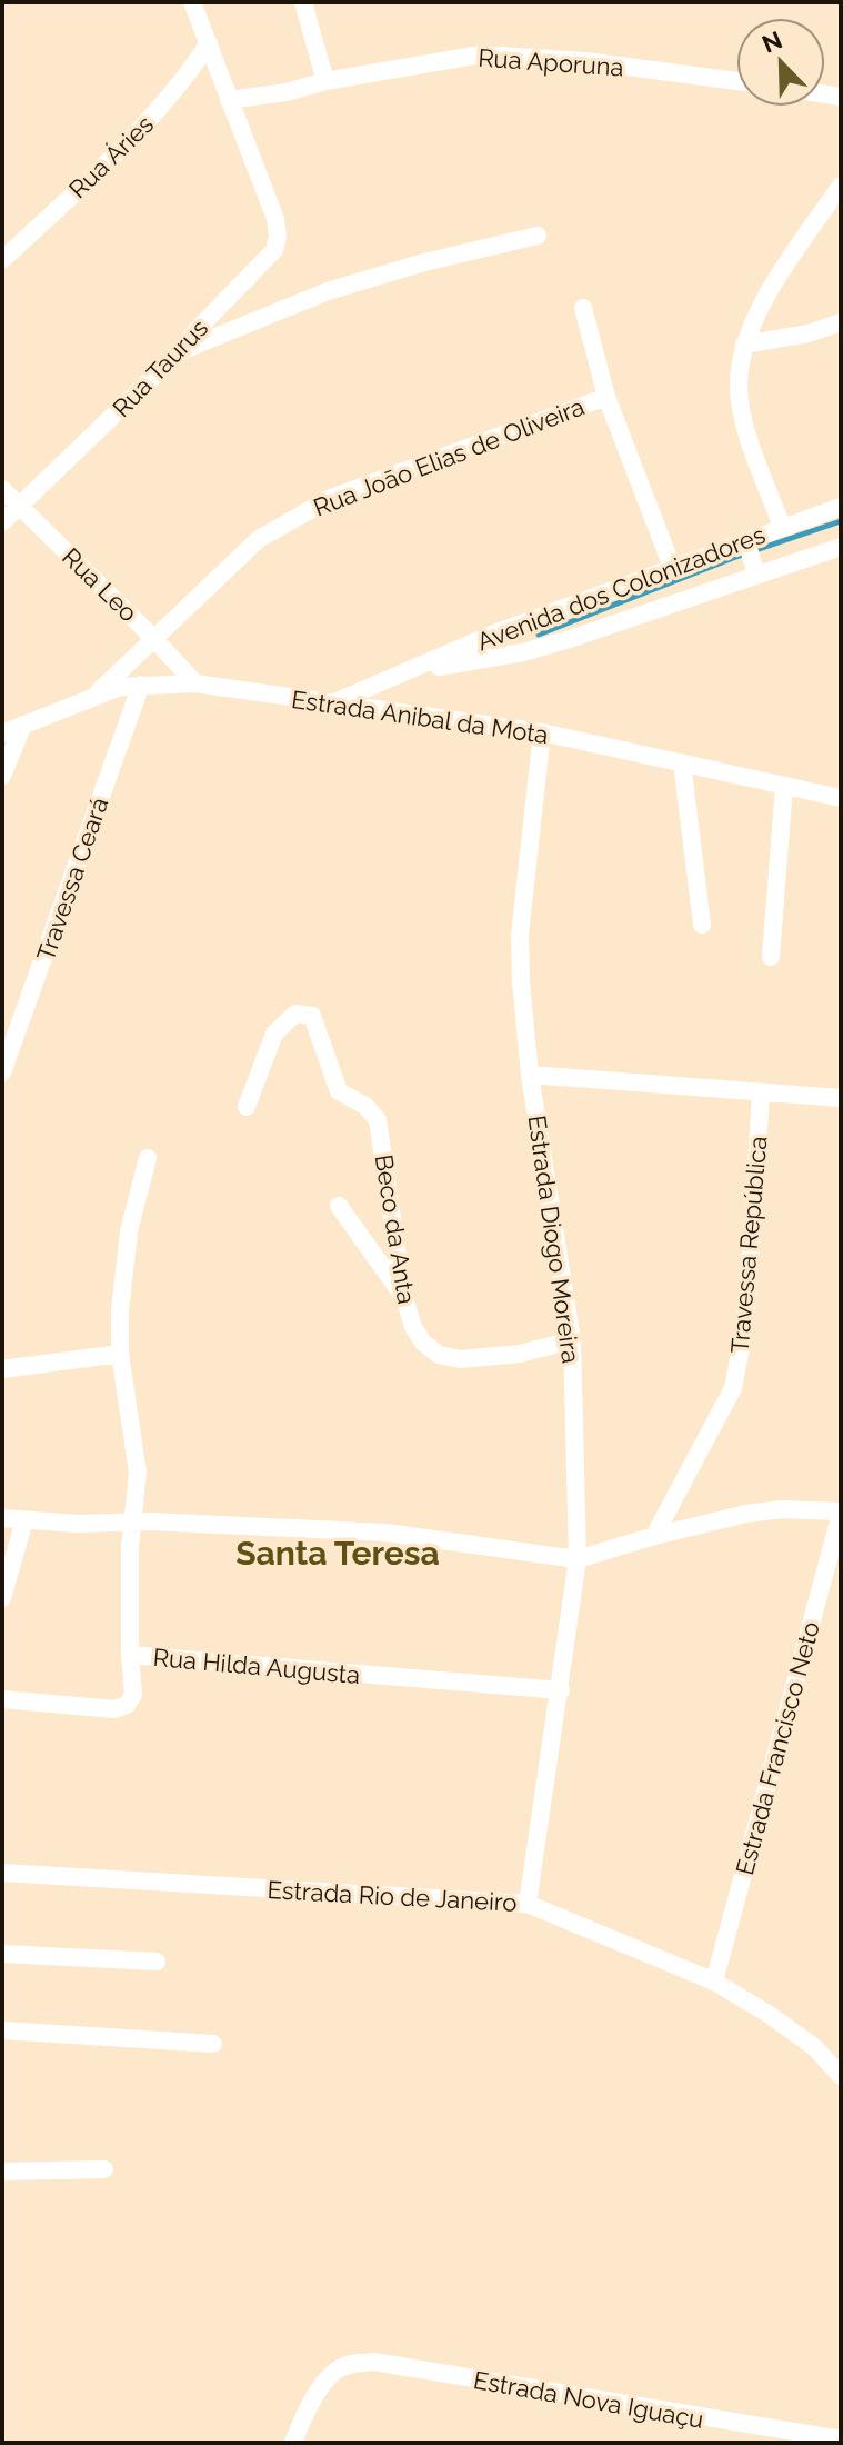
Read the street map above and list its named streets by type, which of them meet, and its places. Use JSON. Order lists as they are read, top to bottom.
{
  "streets": {
    "street": [
      "Rua Aporuna",
      "Rua Áries",
      "Rua Taurus",
      "Rua Joāo Elias de Oliveira",
      "Rua Leo",
      "Avenida dos Colonizadores",
      "Estrada Anibal da Mota",
      "Travessa Ceará",
      "Beco da Anta",
      "Estrada Diogo Moreira",
      "Travessa República",
      "Rua Hilda Augusta",
      "Estrada Francisco Neto",
      "Estrada Rio de Janeiro",
      "Estrada Nova Iguaçu"
    ]
  },
  "crossings": [
    ["Rua Taurus", "Rua Leo"],
    ["Rua Joāo Elias de Oliveira", "Rua Leo"],
    ["Rua Joāo Elias de Oliveira", "Avenida dos Colonizadores"],
    ["Rua Joāo Elias de Oliveira", "Estrada Anibal da Mota"],
    ["Rua Leo", "Estrada Anibal da Mota"],
    ["Avenida dos Colonizadores", "Estrada Anibal da Mota"],
    ["Estrada Anibal da Mota", "Travessa Ceará"],
    ["Estrada Anibal da Mota", "Estrada Diogo Moreira"],
    ["Beco da Anta", "Estrada Diogo Moreira"],
    ["Estrada Diogo Moreira", "Rua Hilda Augusta"],
    ["Estrada Diogo Moreira", "Estrada Rio de Janeiro"],
    ["Estrada Francisco Neto", "Estrada Rio de Janeiro"]
  ],
  "districts": ["Santa Teresa"],
  "north": "top left"
}
